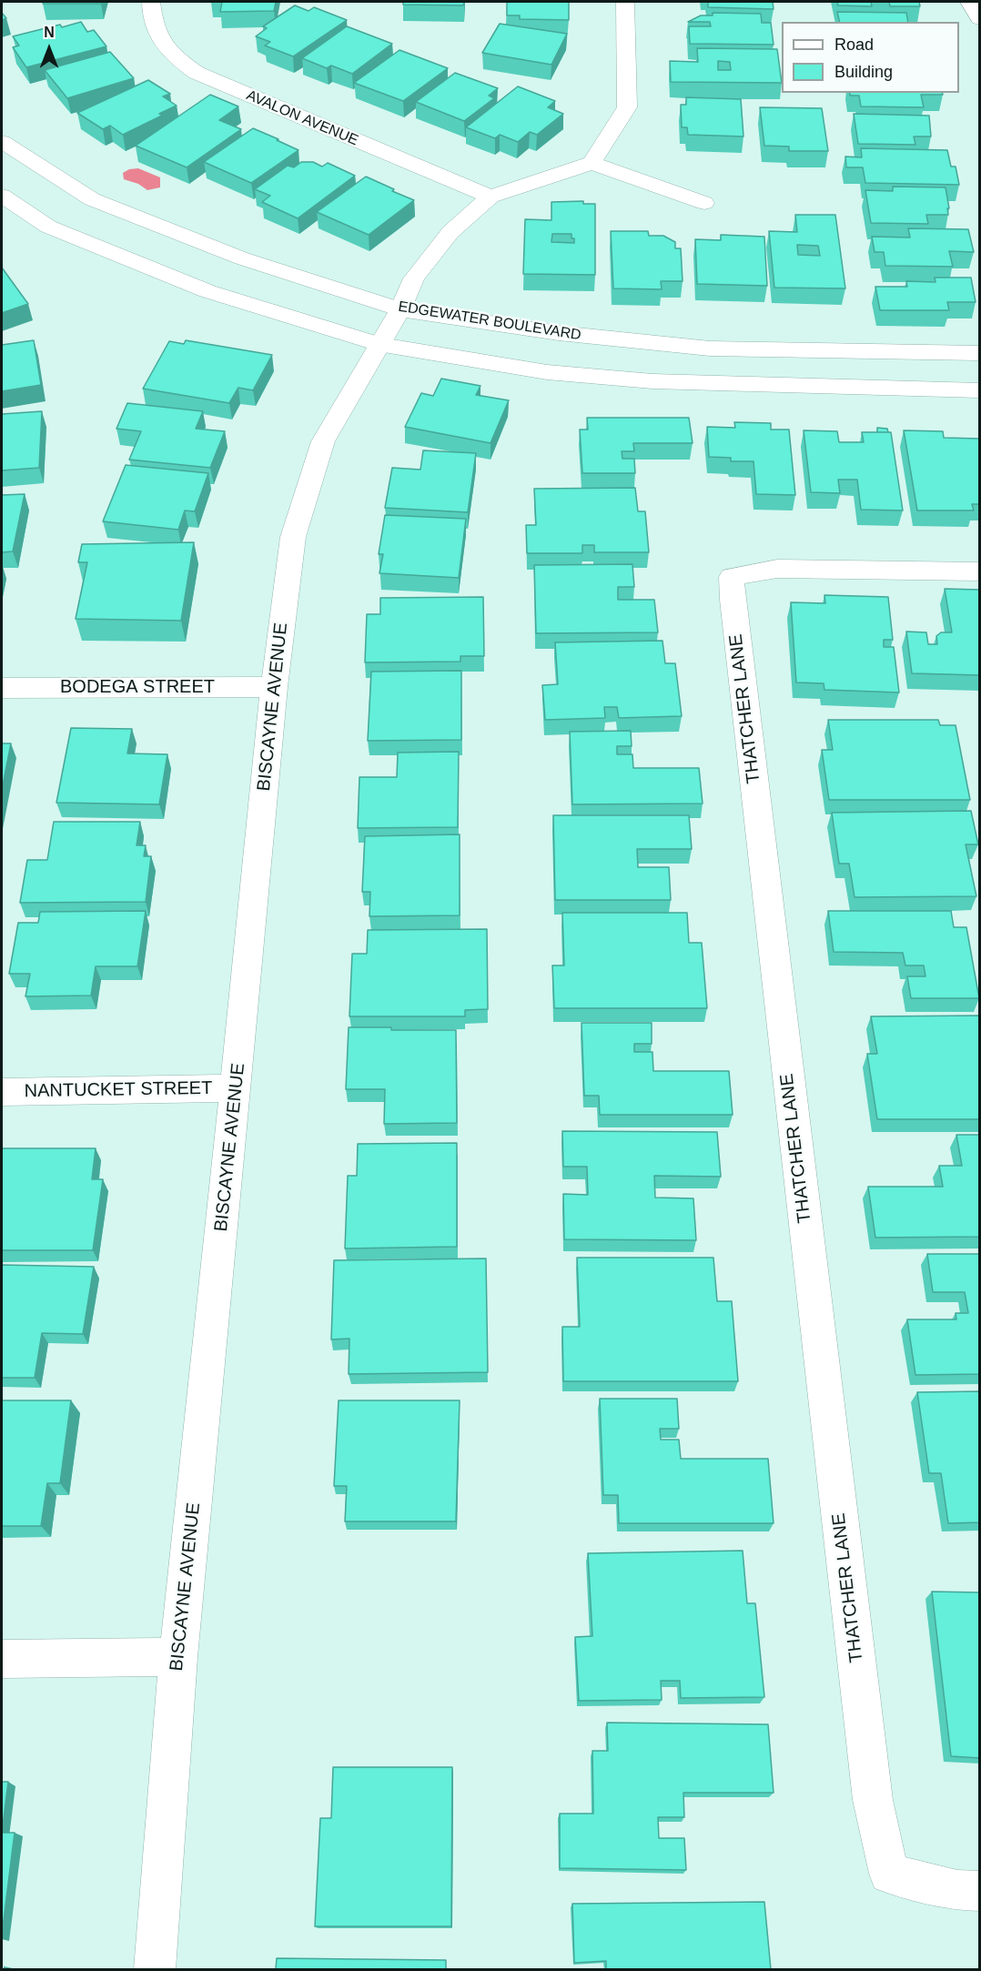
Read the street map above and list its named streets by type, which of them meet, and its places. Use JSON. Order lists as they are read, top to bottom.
{
  "streets": {
    "street": [
      "AVALON AVENUE",
      "EDGEWATER BOULEVARD",
      "BODEGA STREET",
      "BISCAYNE AVENUE",
      "THATCHER LANE",
      "NANTUCKET STREET"
    ]
  },
  "crossings": [
    ["AVALON AVENUE", "BISCAYNE AVENUE"],
    ["EDGEWATER BOULEVARD", "BISCAYNE AVENUE"],
    ["BODEGA STREET", "BISCAYNE AVENUE"],
    ["BISCAYNE AVENUE", "NANTUCKET STREET"]
  ],
  "legend": ["Road", "Building"],
  "north": "top"
}
